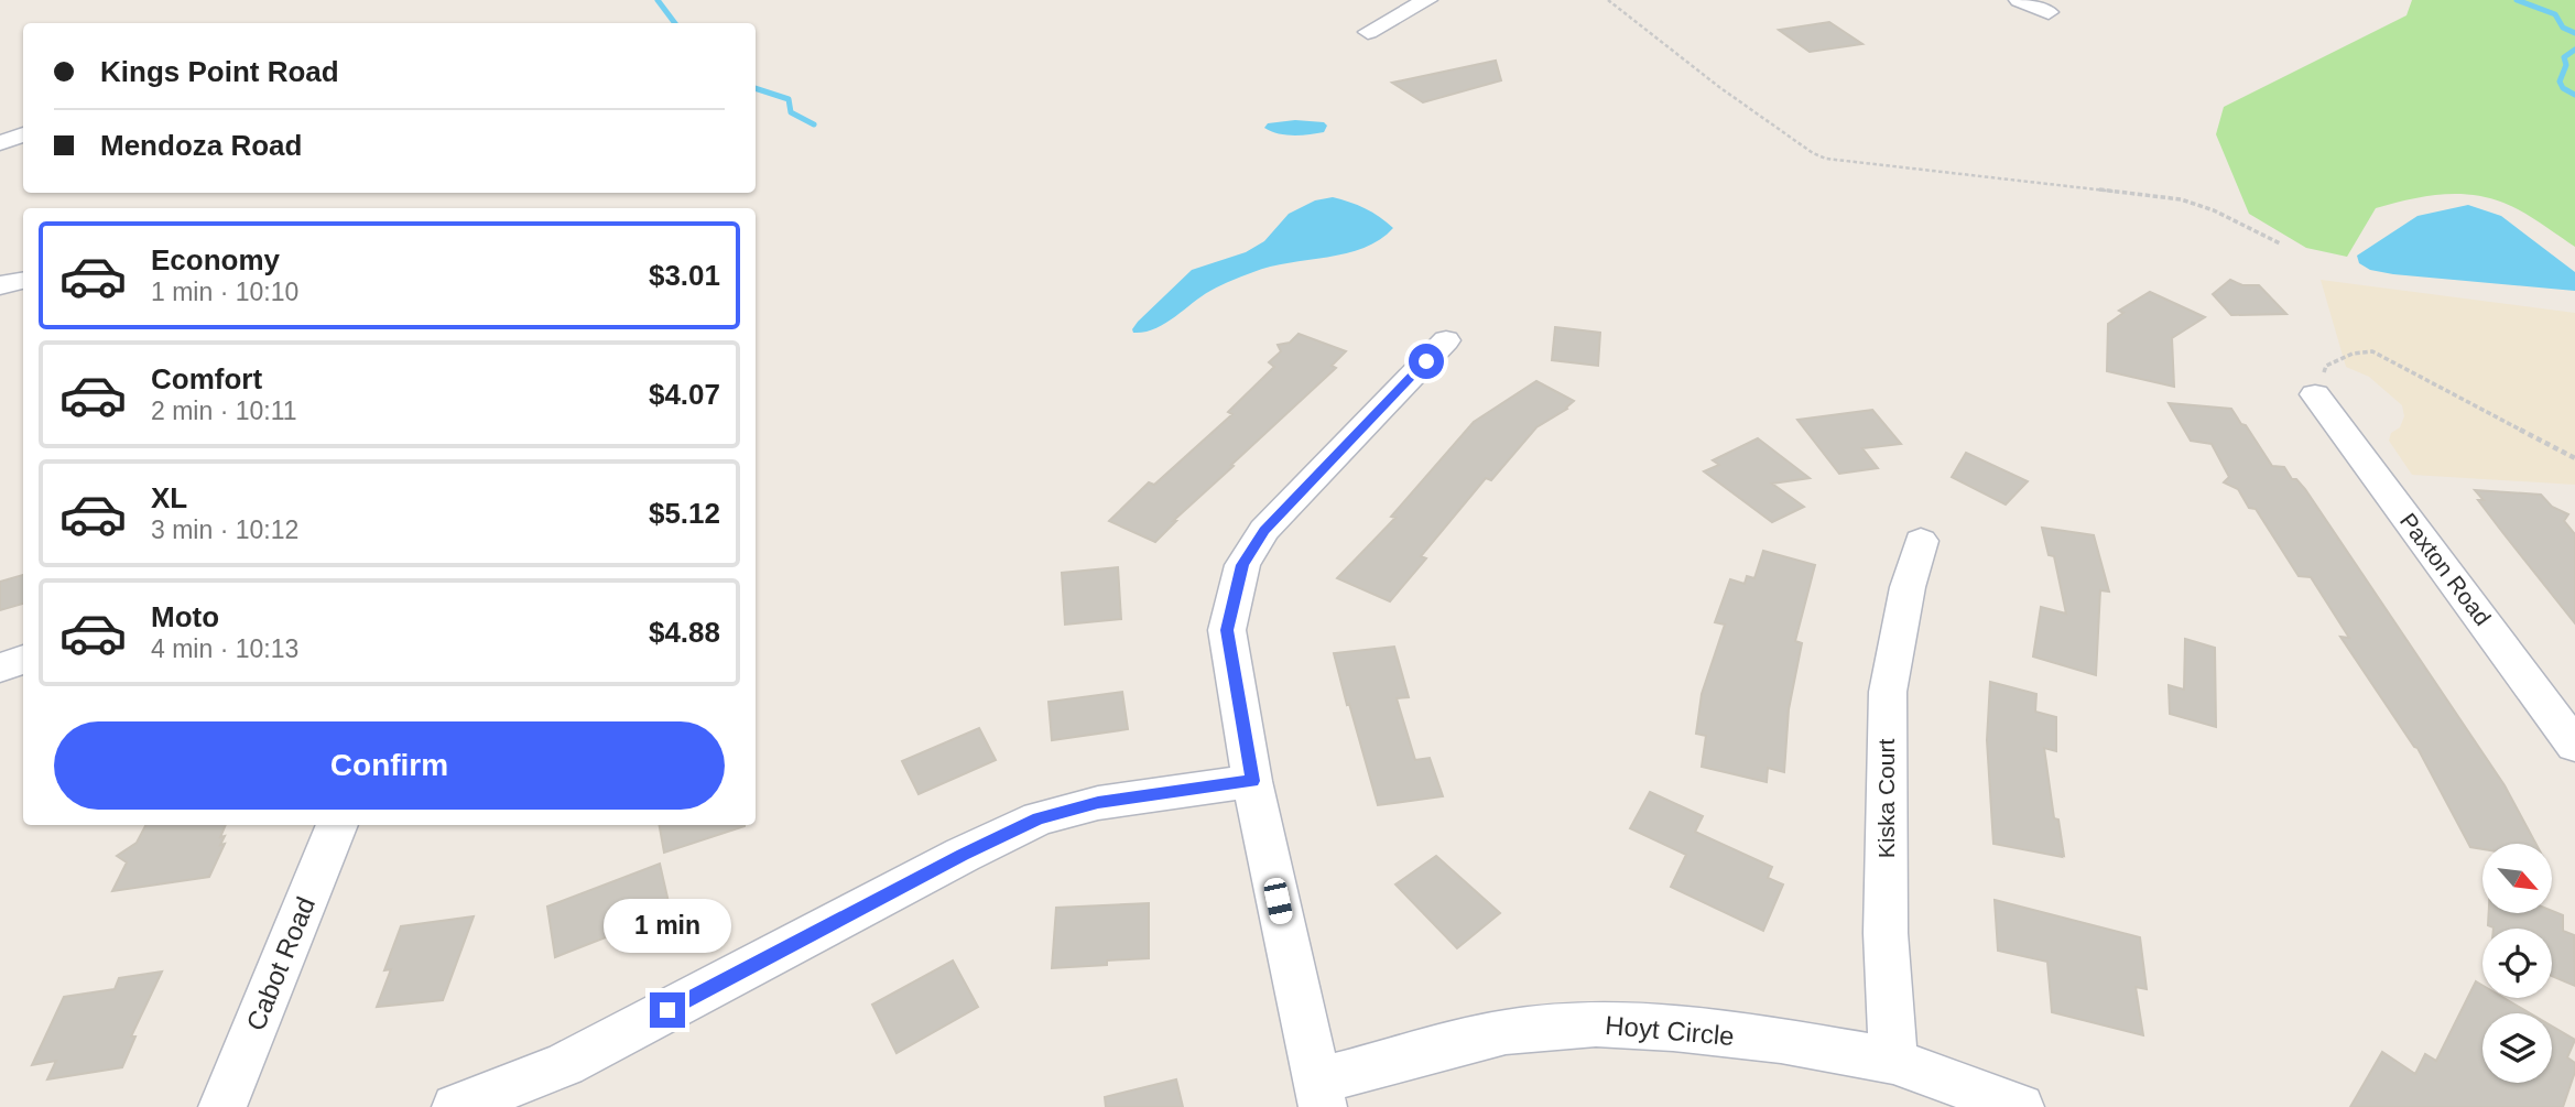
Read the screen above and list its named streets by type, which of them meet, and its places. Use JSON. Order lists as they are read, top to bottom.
{
  "streets": {
    "street": [
      "Paxton Road",
      "Kiska Court",
      "Cabot Road",
      "Hoyt Circle"
    ]
  },
  "crossings": [
    ["Kiska Court", "Hoyt Circle"]
  ],
  "north": "bottom right",
  "page": {
    "banner": ["Kings Point Road", "Mendoza Road"],
    "list": [
      {
        "name": "Economy",
        "note": "1 min · 10:10",
        "value": "$3.01"
      },
      {
        "name": "Comfort",
        "note": "2 min · 10:11",
        "value": "$4.07"
      },
      {
        "name": "XL",
        "note": "3 min · 10:12",
        "value": "$5.12"
      },
      {
        "name": "Moto",
        "note": "4 min · 10:13",
        "value": "$4.88"
      }
    ],
    "buttons": "Confirm",
    "bubble": "1 min"
  }
}
